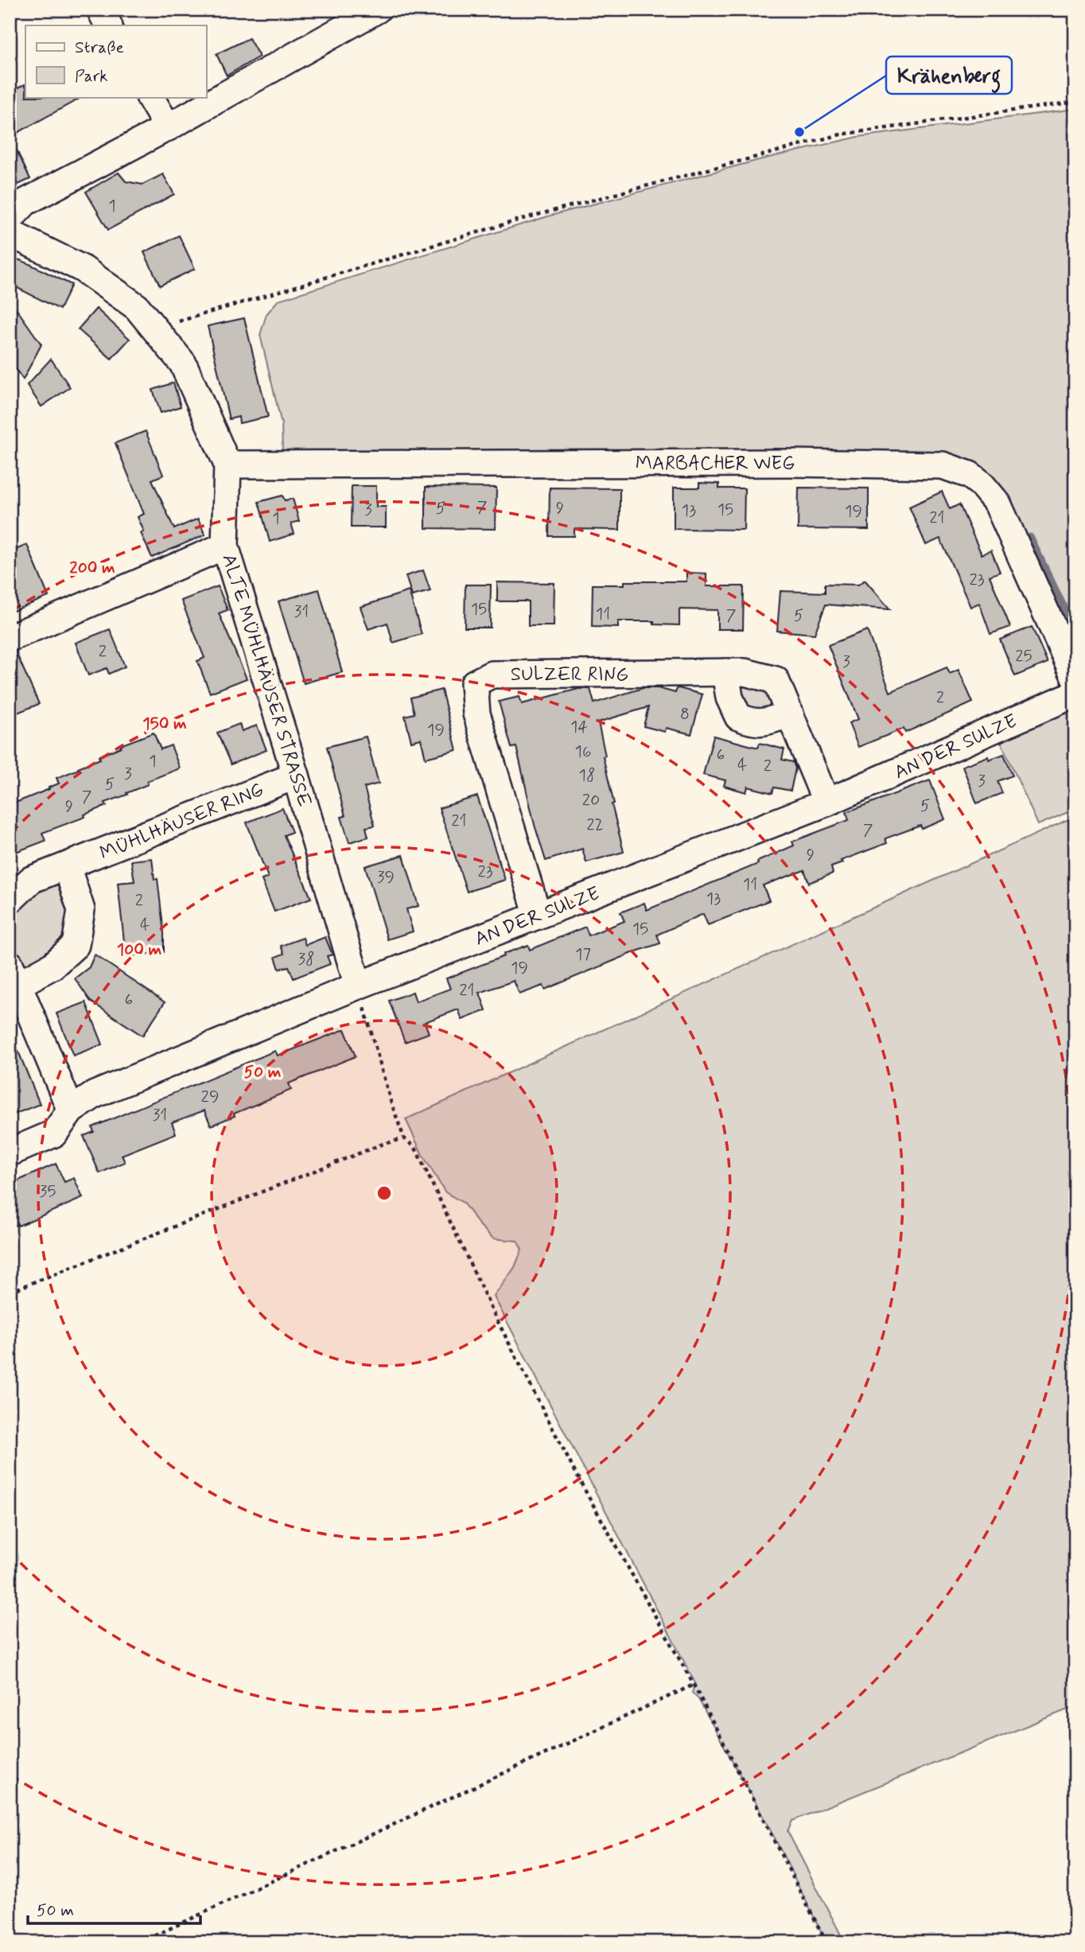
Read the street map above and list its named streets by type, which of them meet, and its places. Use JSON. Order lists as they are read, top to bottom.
{
  "streets": {
    "street": [
      "MARBACHER WEG",
      "SULZER RING",
      "ALTE MÜHLHÄUSER STRASSE",
      "AN DER SULZE",
      "MÜHLHÄUSER RING"
    ]
  },
  "crossings": [
    ["MARBACHER WEG", "ALTE MÜHLHÄUSER STRASSE"],
    ["SULZER RING", "AN DER SULZE"],
    ["ALTE MÜHLHÄUSER STRASSE", "AN DER SULZE"],
    ["ALTE MÜHLHÄUSER STRASSE", "MÜHLHÄUSER RING"]
  ],
  "places": ["Krähenberg"],
  "house_numbers": [
    "1",
    "7",
    "5",
    "9",
    "3",
    "15",
    "13",
    "19",
    "21",
    "1",
    "23",
    "15",
    "31",
    "11",
    "7",
    "5",
    "2",
    "25",
    "3",
    "2",
    "8",
    "14",
    "19",
    "16",
    "6",
    "1",
    "4",
    "2",
    "3",
    "18",
    "3",
    "5",
    "7",
    "20",
    "5",
    "9",
    "21",
    "22",
    "7",
    "9",
    "23",
    "39",
    "11",
    "13",
    "2",
    "4",
    "15",
    "17",
    "38",
    "19",
    "21",
    "6",
    "29",
    "31",
    "35"
  ],
  "legend": ["Straße", "Park"],
  "scale_bar": "50 m",
  "rings": [
    "200 m",
    "150 m",
    "100 m",
    "50 m"
  ]
}
